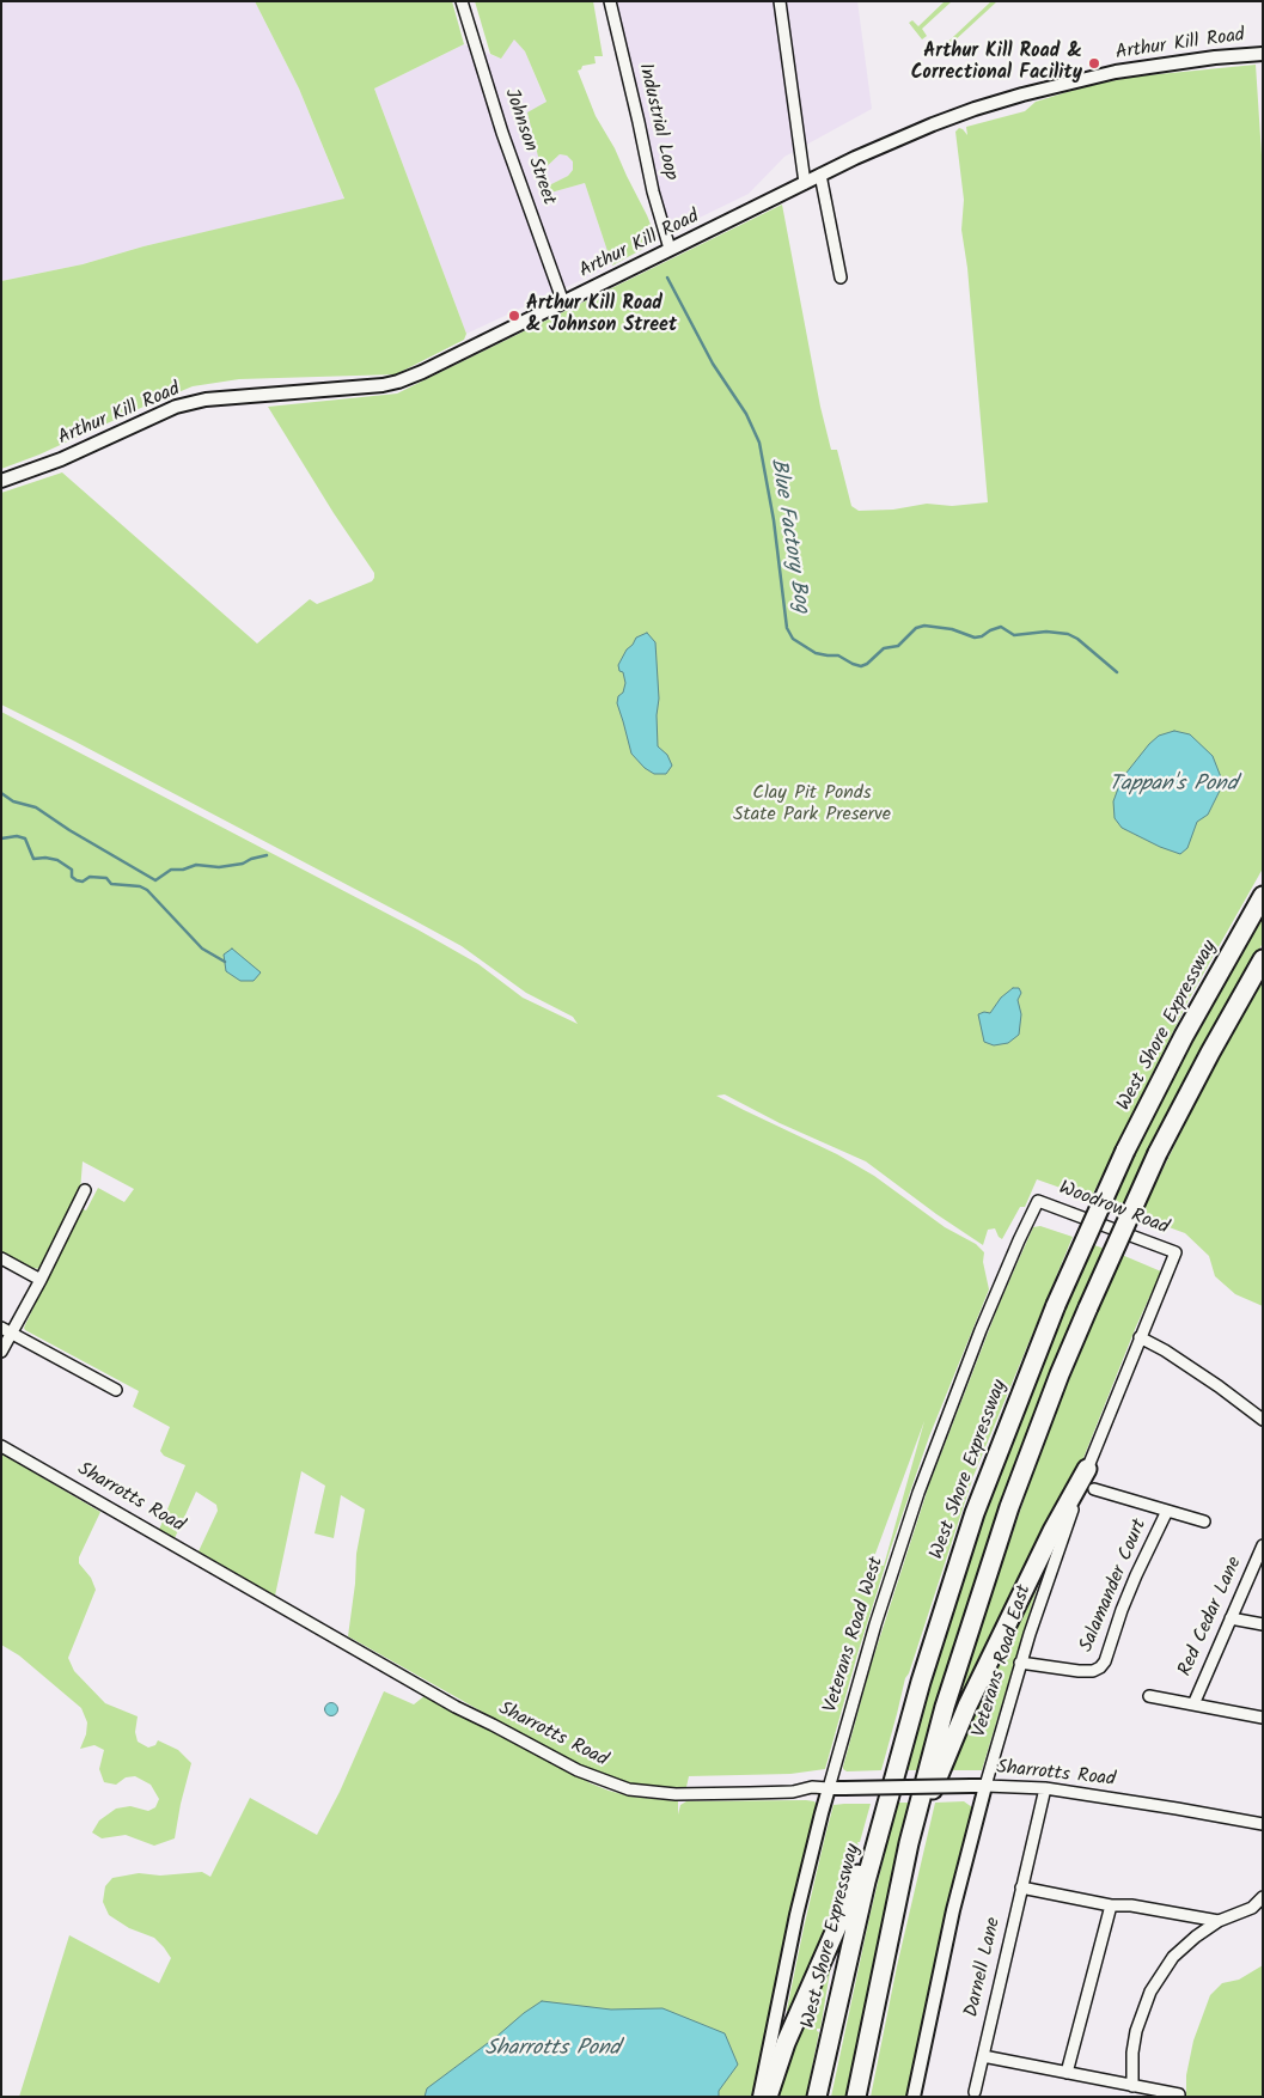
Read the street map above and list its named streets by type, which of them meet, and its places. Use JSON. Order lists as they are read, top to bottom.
{
  "streets": {
    "highway": ["West Shore Expressway"],
    "street": [
      "Arthur Kill Road",
      "Industrial Loop",
      "Johnson Street",
      "Woodrow Road",
      "Sharrotts Road",
      "Salamander Court",
      "Red Cedar Lane",
      "Veterans Road West",
      "Veterans Road East",
      "Darnell Lane"
    ]
  },
  "crossings": [
    ["Arthur Kill Road", "Industrial Loop"],
    ["Arthur Kill Road", "Johnson Street"],
    ["Woodrow Road", "Veterans Road West"],
    ["Woodrow Road", "Veterans Road East"],
    ["Sharrotts Road", "Veterans Road West"],
    ["Sharrotts Road", "Veterans Road East"],
    ["Sharrotts Road", "Darnell Lane"],
    ["Salamander Court", "Veterans Road East"]
  ],
  "water": ["Blue Factory Bog", "Tappan's Pond", "Sharrotts Pond"],
  "parks": ["Clay Pit Ponds State Park Preserve"],
  "places": ["Arthur Kill Road & Correctional Facility", "Arthur Kill Road & Johnson Street"]
}
